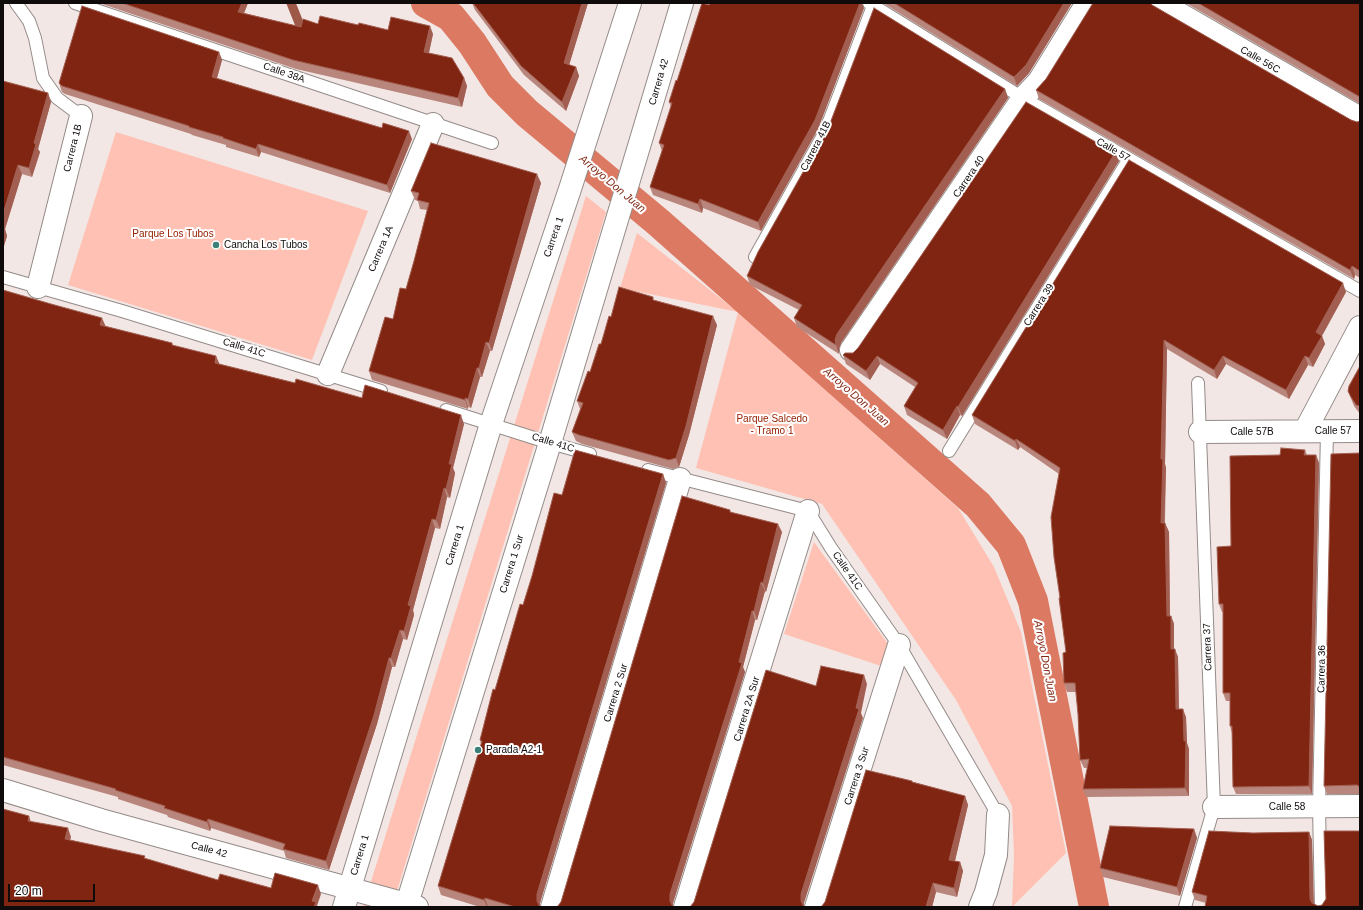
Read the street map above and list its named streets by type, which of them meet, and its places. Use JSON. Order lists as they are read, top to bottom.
{
  "streets": {
    "street": [
      "Calle 56C",
      "Carrera 42",
      "Carrera 1B",
      "Calle 57",
      "Carrera 40",
      "Carrera 1",
      "Carrera 1A",
      "Calle 57B",
      "Carrera 1 Sur",
      "Carrera 2 Sur",
      "Carrera 2A Sur",
      "Carrera 3 Sur",
      "Calle 58",
      "Calle 42"
    ],
    "lane": [
      "Calle 38A",
      "Carrera 41B",
      "Carrera 39",
      "Calle 41C",
      "Carrera 37",
      "Carrera 36"
    ]
  },
  "crossings": [
    ["Calle 38A", "Carrera 1A"],
    ["Carrera 42", "Carrera 1 Sur"],
    ["Carrera 41B", "Calle 57"],
    ["Carrera 1B", "Calle 41C"],
    ["Calle 57", "Carrera 40"],
    ["Calle 57", "Carrera 39"],
    ["Calle 57", "Calle 57B"],
    ["Calle 57", "Carrera 36"],
    ["Carrera 1", "Calle 41C"],
    ["Carrera 1", "Calle 42"],
    ["Carrera 1A", "Calle 41C"],
    ["Calle 41C", "Carrera 1 Sur"],
    ["Calle 41C", "Carrera 2A Sur"],
    ["Calle 41C", "Carrera 3 Sur"],
    ["Calle 57B", "Carrera 37"],
    ["Carrera 1 Sur", "Calle 42"],
    ["Carrera 37", "Calle 58"],
    ["Carrera 36", "Calle 58"]
  ],
  "water": ["Arroyo Don Juan"],
  "parks": ["Parque Los Tubos", "Parque Salcedo - Tramo 1"],
  "places": ["Cancha Los Tubos", "Parada A2-1"],
  "scale_bar": "20 m"
}
